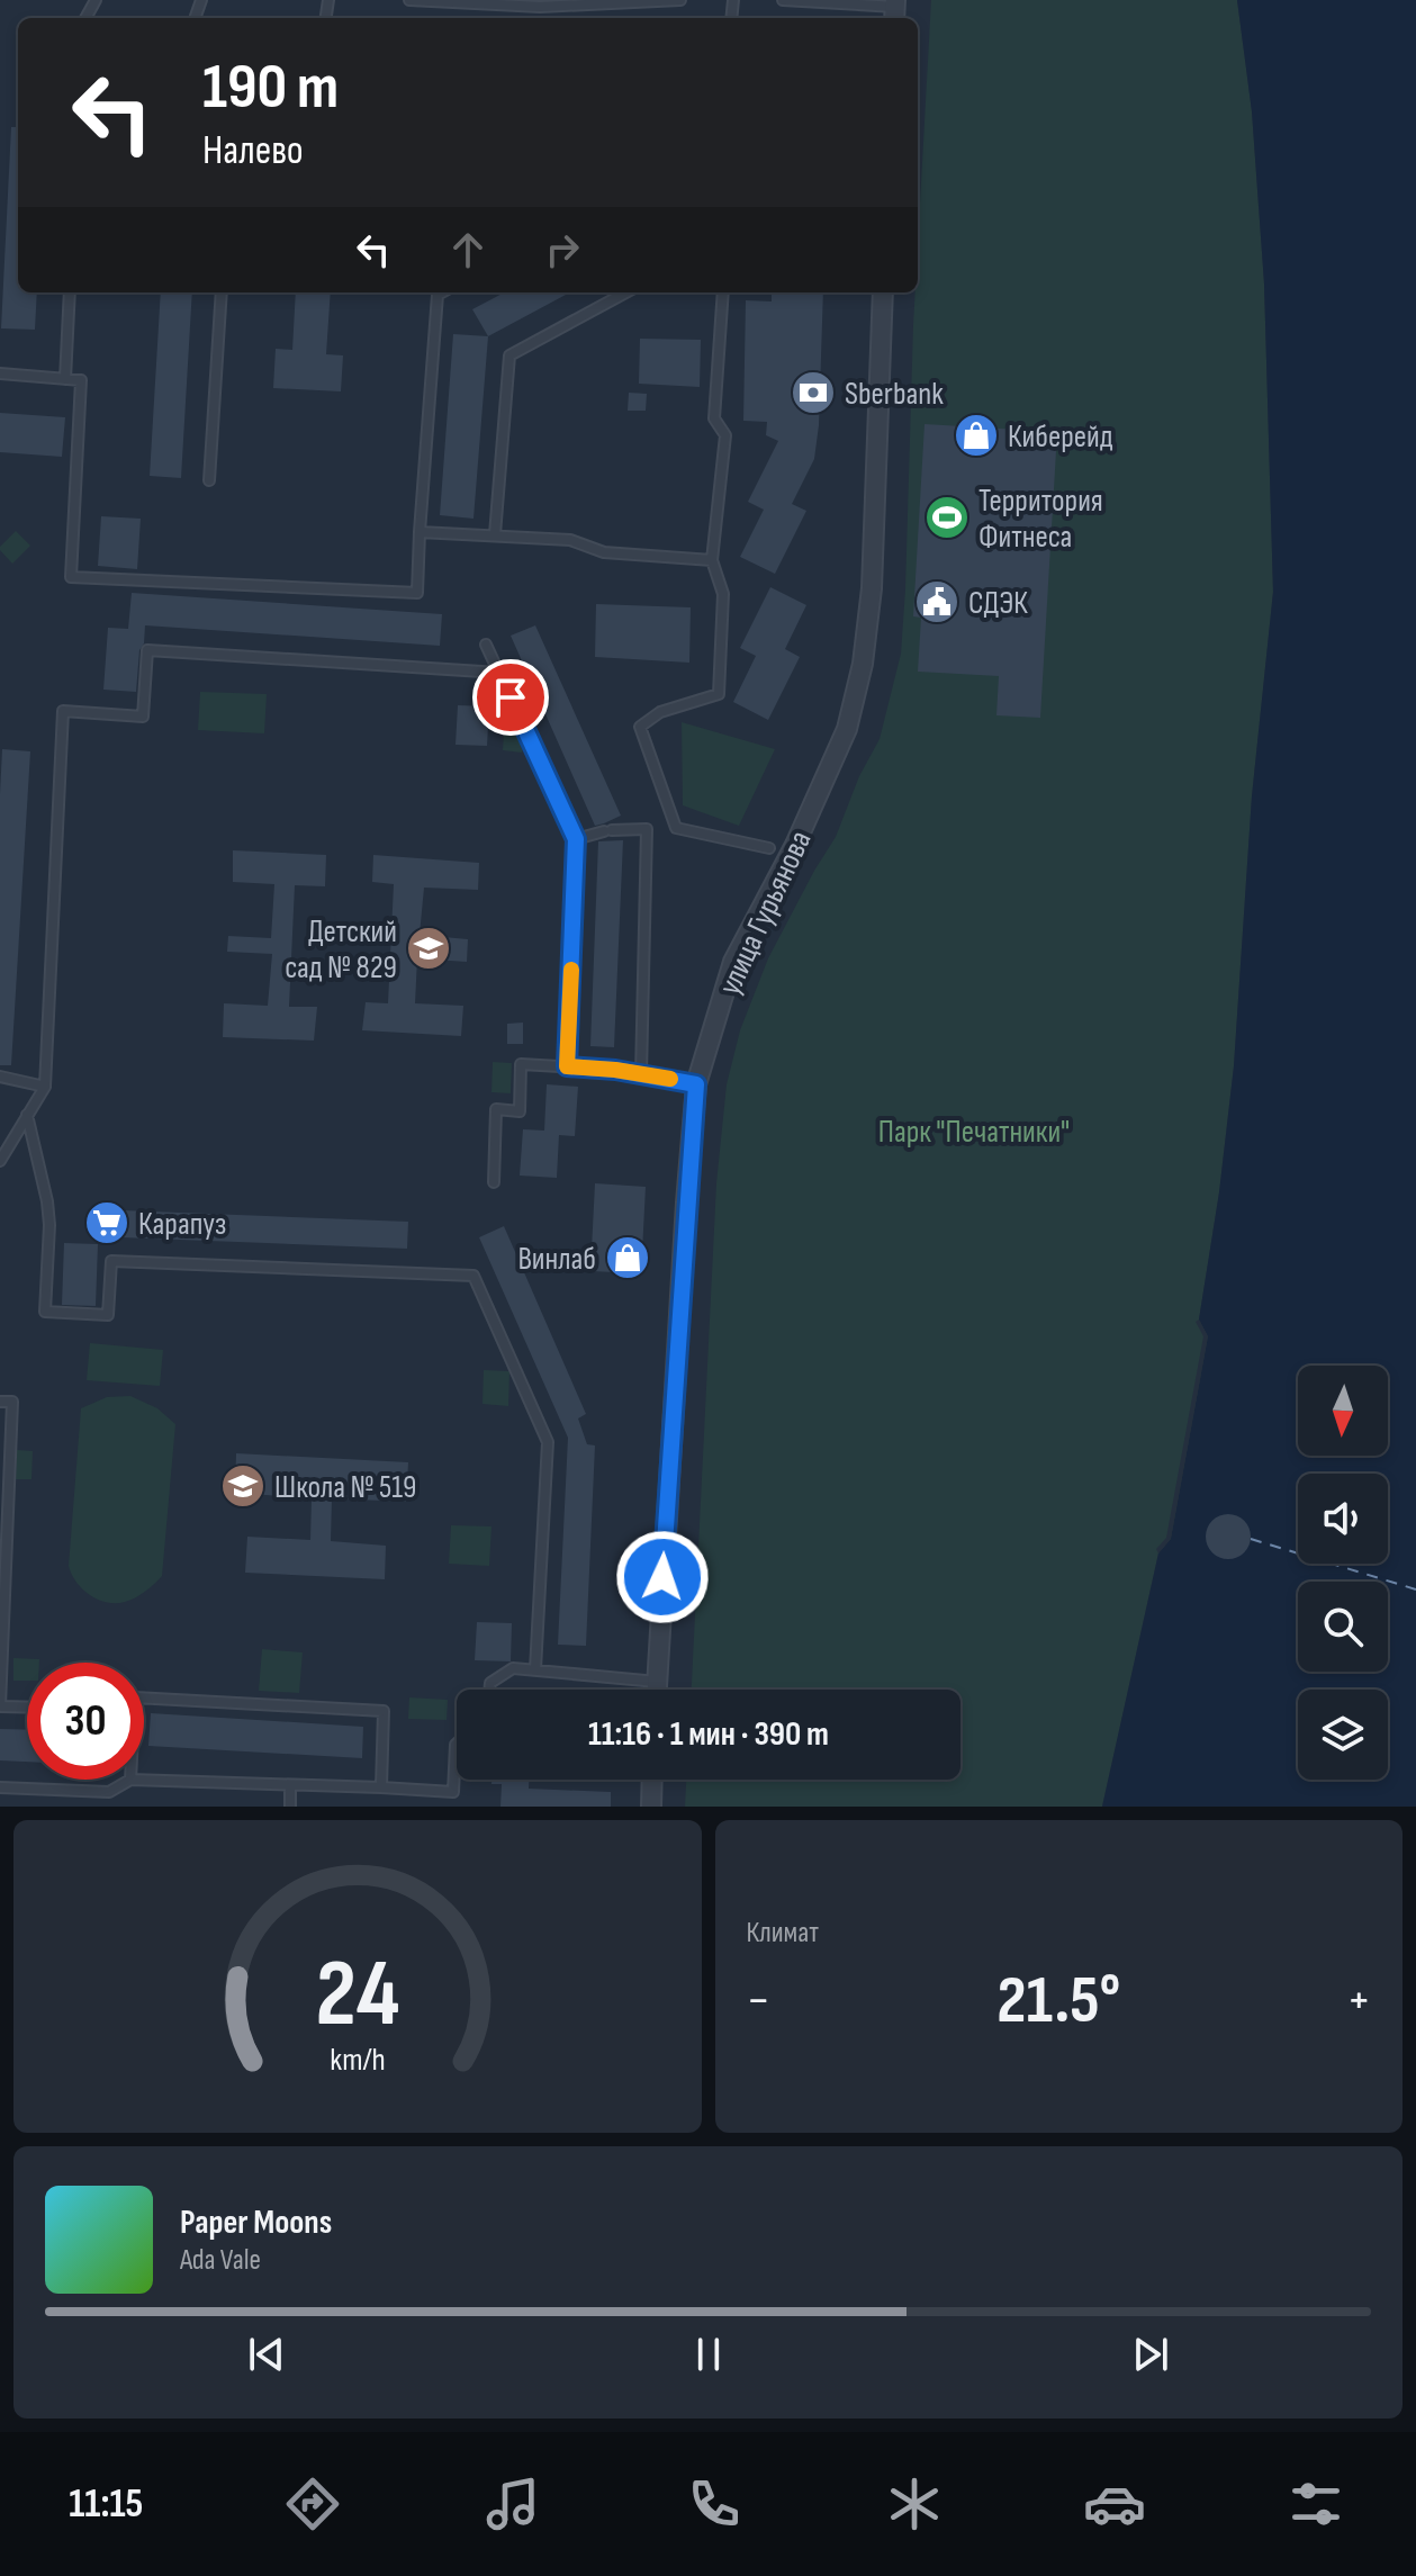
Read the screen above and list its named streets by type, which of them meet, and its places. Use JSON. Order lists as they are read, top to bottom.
{
  "streets": {
    "street": ["улица Гурьянова"]
  },
  "parks": ["Парк \"Печатники\""],
  "places": {
    "bank": ["Sberbank"],
    "shop": ["Киберейд", "Винлаб"],
    "sports": ["Территория Фитнеса"],
    "public building": ["СДЭК"],
    "school or university": ["Детский сад № 829", "Школа № 519"],
    "supermarket": ["Карапуз"]
  },
  "north": "bottom",
  "page": {
    "turn": ["190 m", "Налево"],
    "limit": "30",
    "trip": "11:16 · 1 мин · 390 m",
    "tile": "Климат",
    "heat": ["−", "21.5°", "+"],
    "song": ["Paper Moons", "Ada Vale"],
    "tabs": "11:15",
    "gauge": ["24", "km/h"]
  }
}
